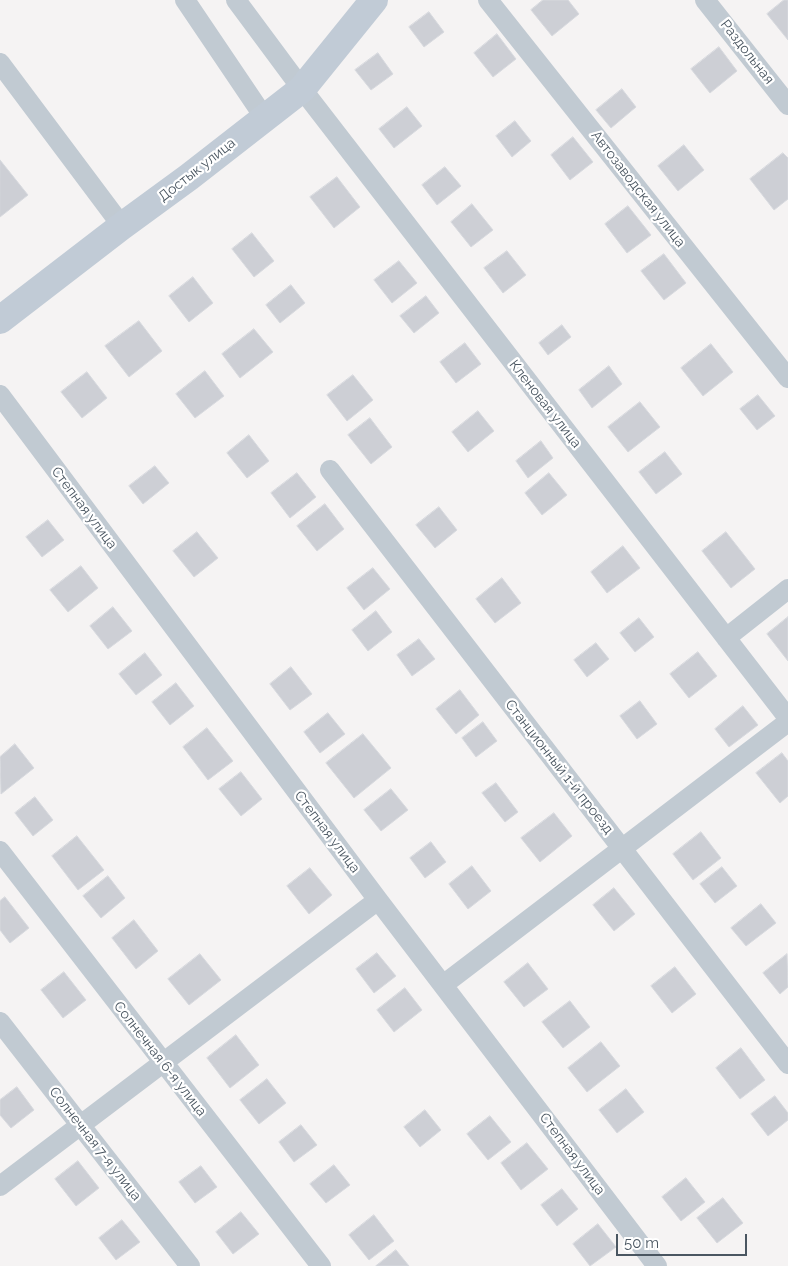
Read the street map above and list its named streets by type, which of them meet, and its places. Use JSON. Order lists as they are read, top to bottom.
{
  "streets": {
    "street": [
      "Раздольная",
      "Достык улица",
      "Автозаводская улица",
      "Кленовая улица",
      "Степная улица",
      "Станционный 1-й проезд",
      "Солнечная 6-я улица",
      "Солнечная 7-я улица"
    ]
  },
  "crossings": [
    ["Достык улица", "Кленовая улица"]
  ],
  "scale_bar": "50 m"
}
